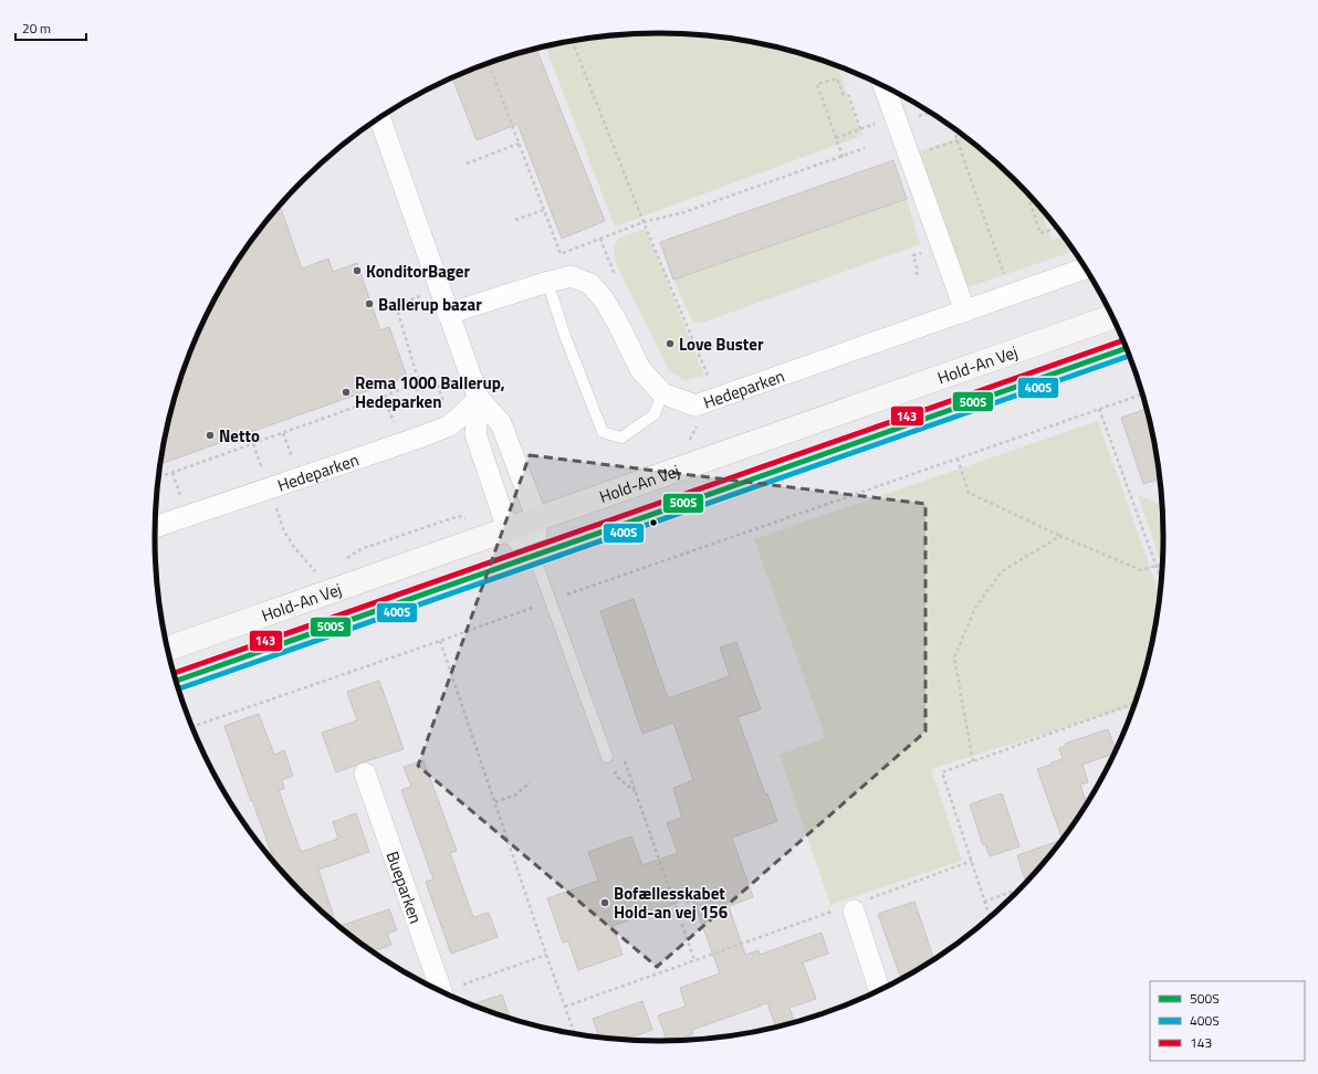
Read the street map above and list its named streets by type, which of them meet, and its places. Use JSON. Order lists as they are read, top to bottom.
{
  "streets": {
    "street": ["Hold-An Vej", "Hedeparken", "Bueparken"]
  },
  "places": [
    "KonditorBager",
    "Ballerup bazar",
    "Love Buster",
    "Rema 1000 Ballerup, Hedeparken",
    "Netto",
    "Bofællesskabet Hold-an vej 156"
  ],
  "lines": ["transit line 143", "transit line 500S", "transit line 400S"],
  "legend": ["500S", "400S", "143"],
  "scale_bar": "20 m"
}
